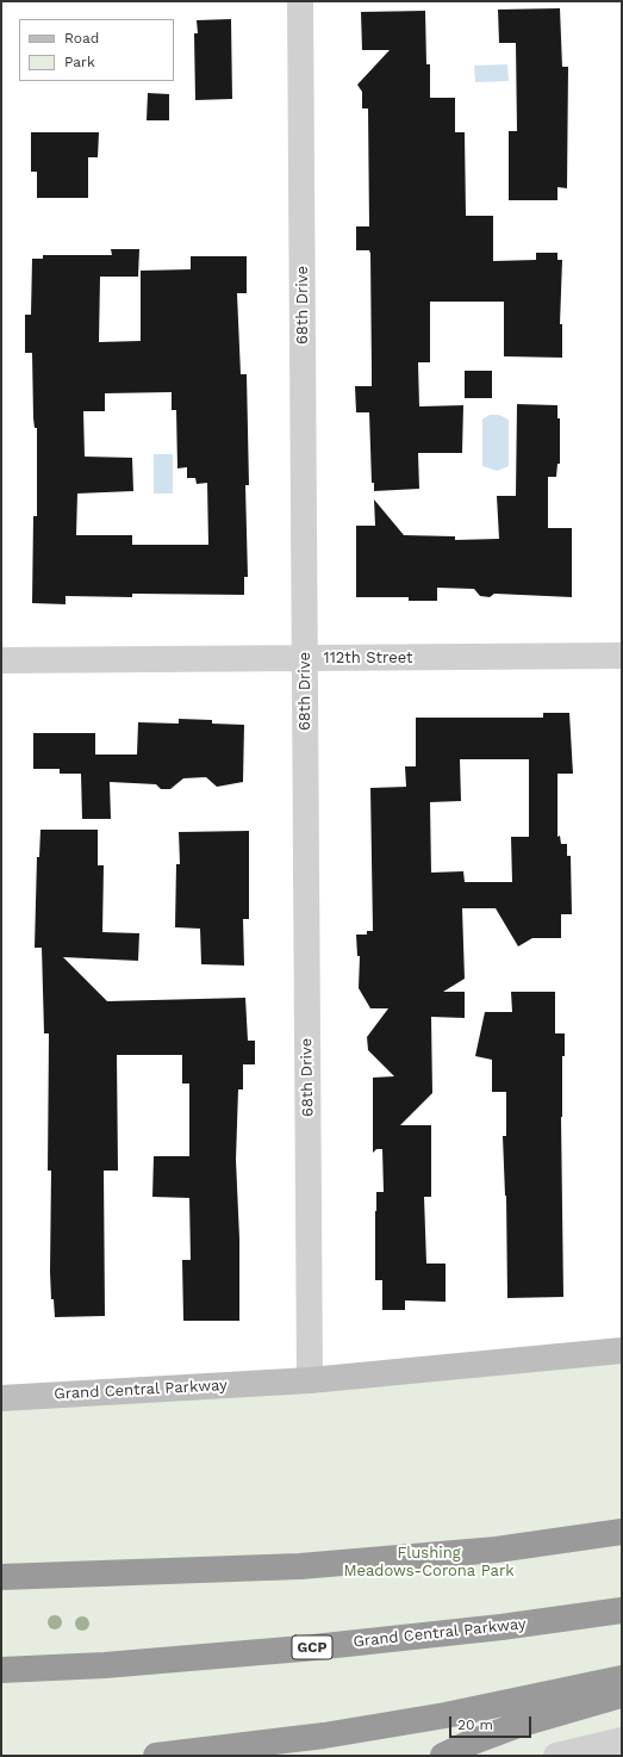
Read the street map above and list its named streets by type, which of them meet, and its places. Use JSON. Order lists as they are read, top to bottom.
{
  "streets": {
    "highway": ["Grand Central Parkway", "GCP"],
    "street": ["68th Drive", "112th Street"]
  },
  "crossings": [
    ["68th Drive", "112th Street"],
    ["68th Drive", "Grand Central Parkway"]
  ],
  "parks": ["Flushing Meadows-Corona Park"],
  "legend": ["Road", "Park"],
  "scale_bar": "20 m"
}
